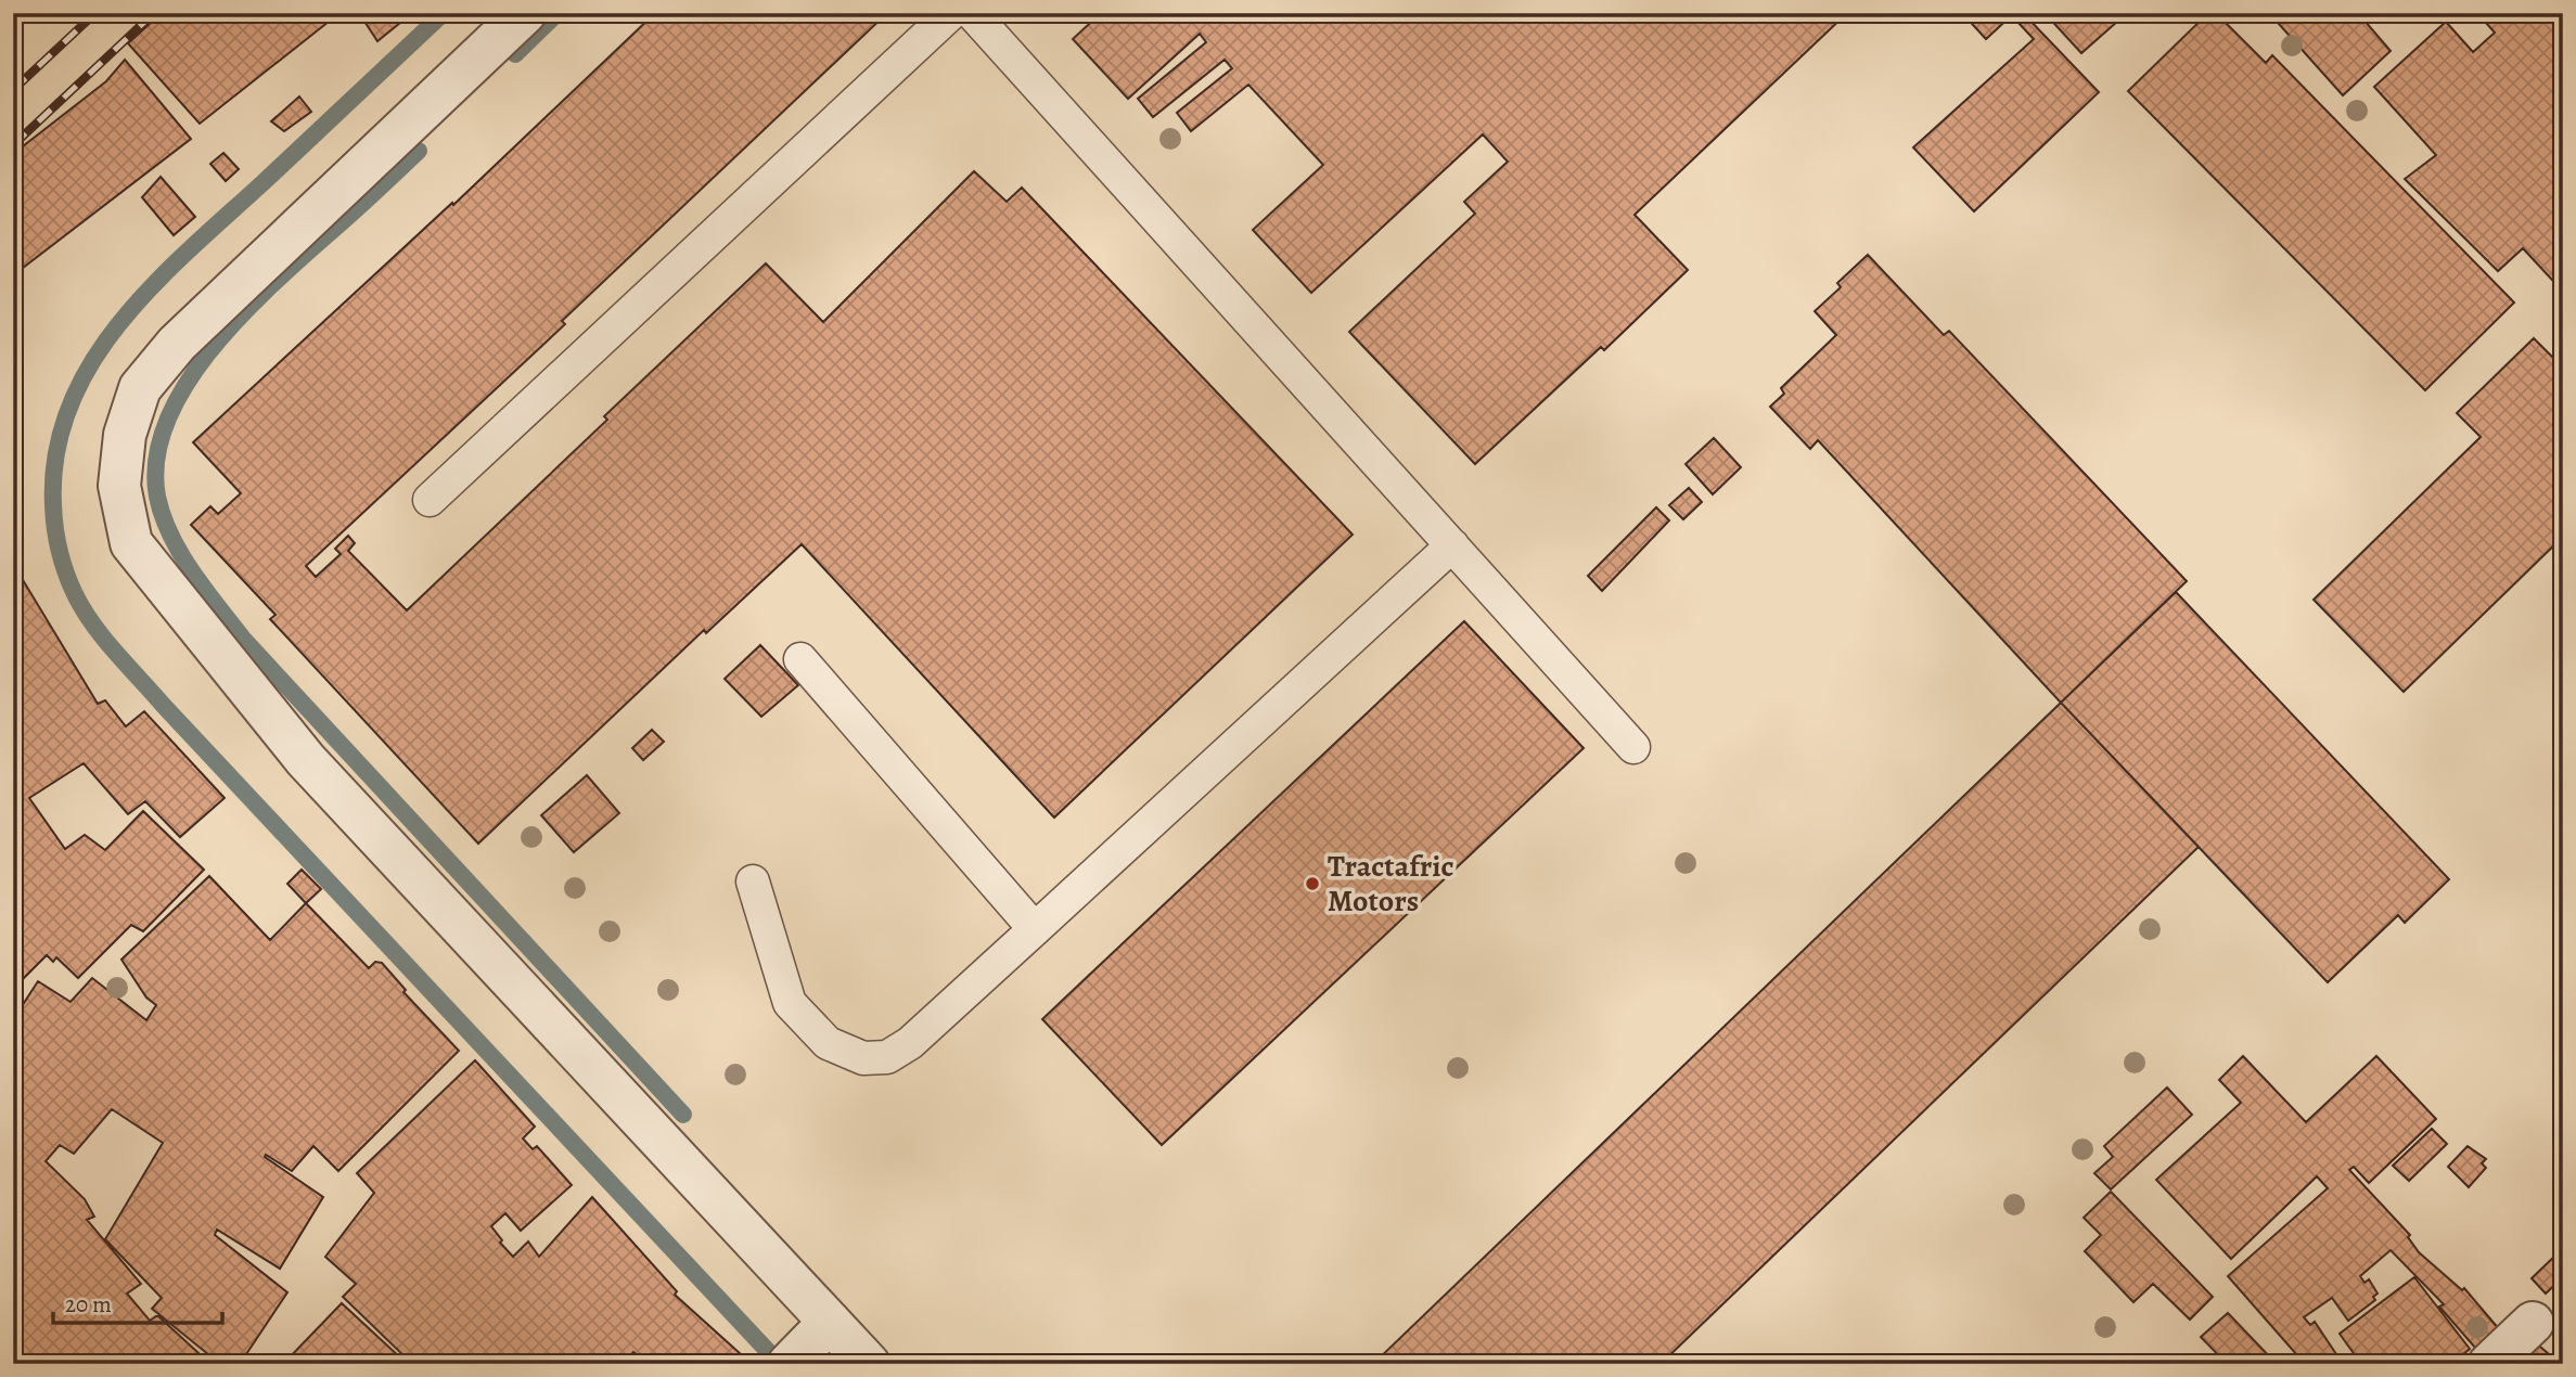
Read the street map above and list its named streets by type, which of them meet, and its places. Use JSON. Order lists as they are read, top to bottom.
{
  "places": ["Tractafric Motors"],
  "scale_bar": "20 m"
}
